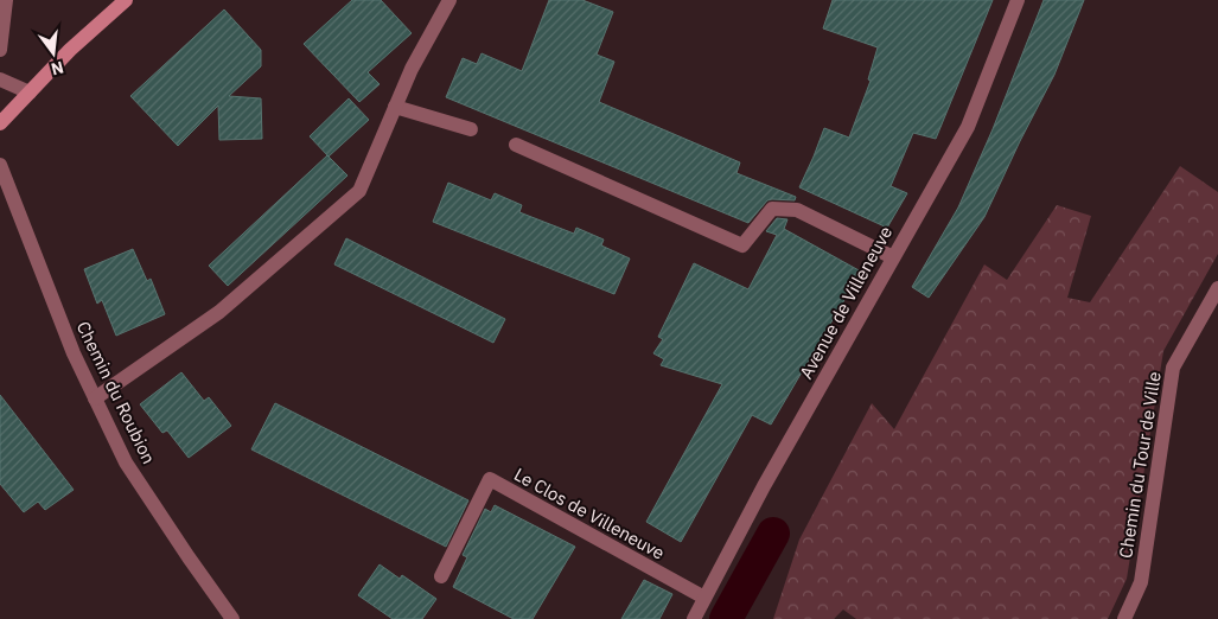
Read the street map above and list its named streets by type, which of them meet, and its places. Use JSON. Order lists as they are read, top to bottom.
{
  "streets": {
    "street": [
      "Avenue de Villeneuve",
      "Chemin du Roubion",
      "Chemin du Tour de Ville",
      "Le Clos de Villeneuve"
    ]
  },
  "crossings": [
    ["Avenue de Villeneuve", "Le Clos de Villeneuve"]
  ],
  "north": "bottom"
}
